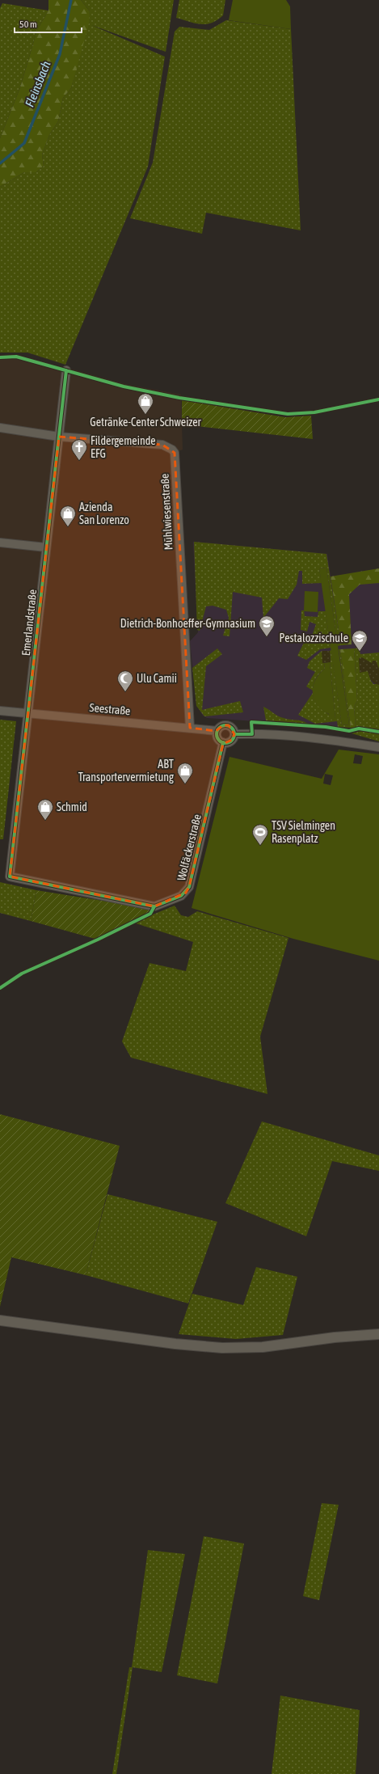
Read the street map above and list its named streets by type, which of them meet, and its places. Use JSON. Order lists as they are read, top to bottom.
{
  "streets": {
    "street": [
      "Mühlwiesenstraße",
      "Emerlandstraße",
      "Seestraße",
      "Wolfäckerstraße"
    ]
  },
  "crossings": [
    ["Mühlwiesenstraße", "Emerlandstraße"],
    ["Mühlwiesenstraße", "Seestraße"],
    ["Emerlandstraße", "Seestraße"],
    ["Emerlandstraße", "Wolfäckerstraße"],
    ["Seestraße", "Wolfäckerstraße"]
  ],
  "water": ["Fleinsbach"],
  "places": {
    "shop": [
      "Getränke-Center Schweizer",
      "Azienda San Lorenzo",
      "ABT Transportervermietung",
      "Schmid"
    ],
    "church": ["Fildergemeinde EFG"],
    "school or university": ["Dietrich-Bonhoeffer-Gymnasium", "Pestalozzischule"],
    "mosque": ["Ulu Camii"],
    "sports": ["TSV Sielmingen Rasenplatz"]
  },
  "scale_bar": "50 m"
}
